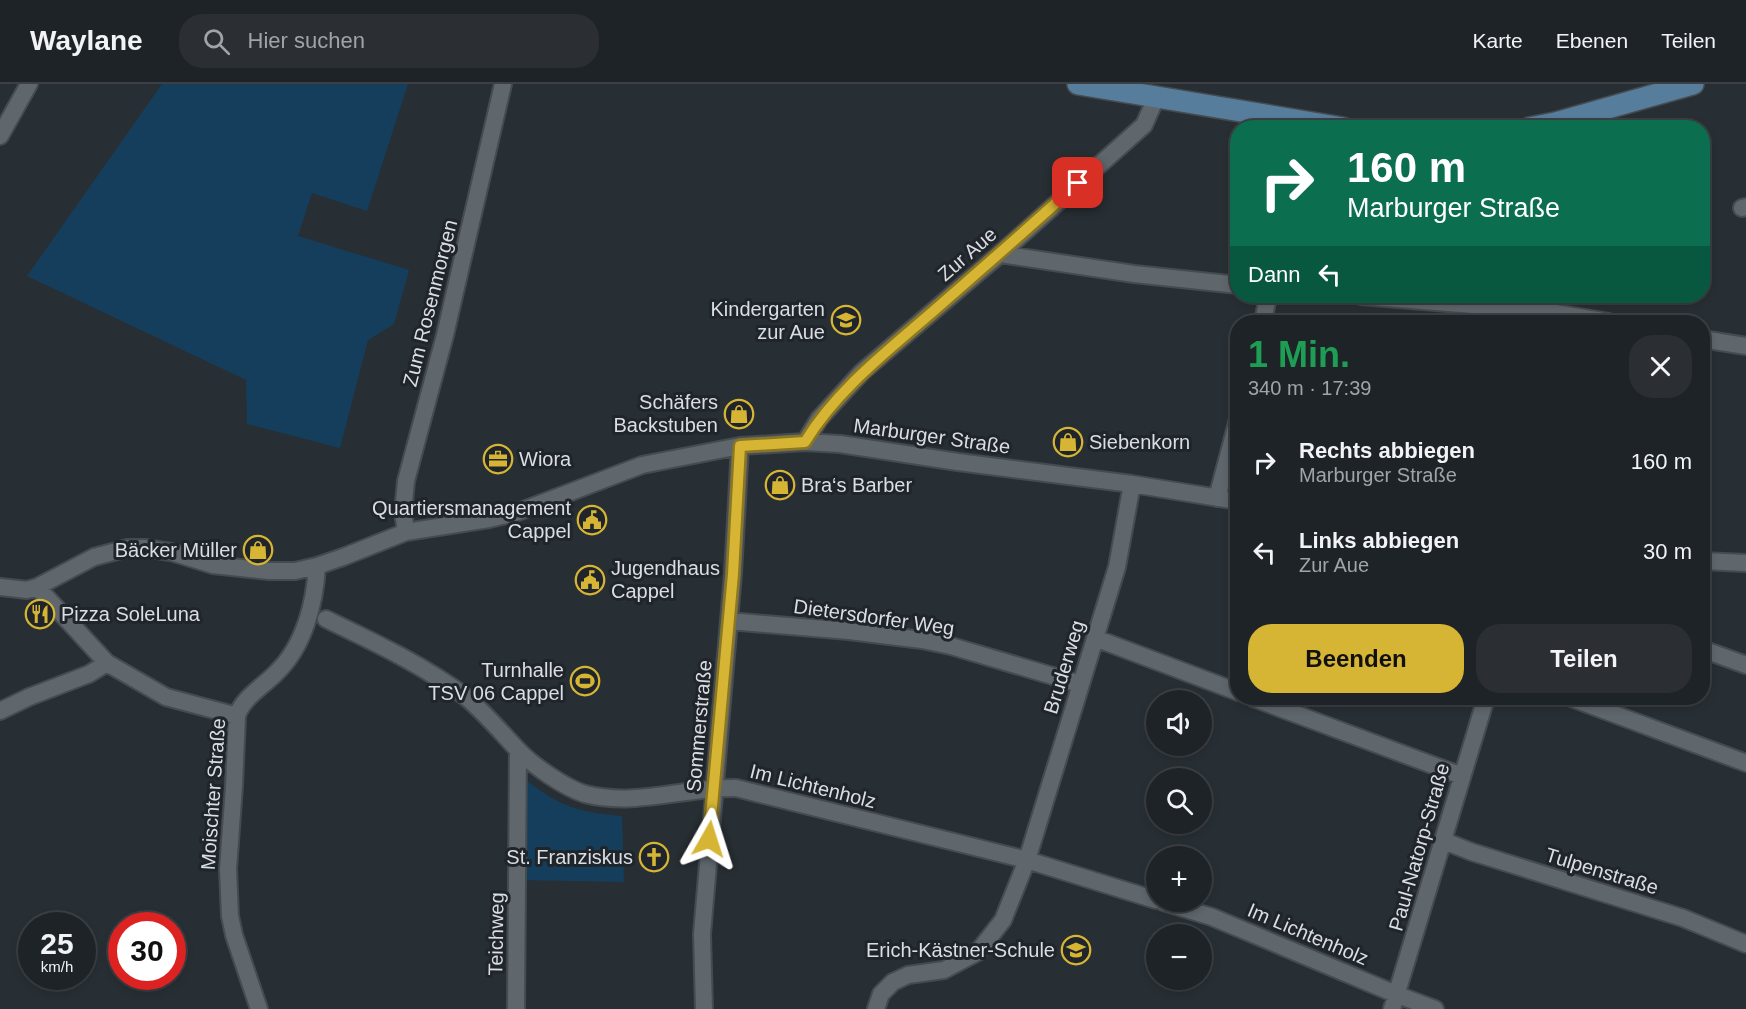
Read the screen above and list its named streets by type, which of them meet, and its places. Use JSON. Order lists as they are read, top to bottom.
{
  "streets": {
    "street": [
      "Zur Aue",
      "Zum Rosenmorgen",
      "Marburger Straße",
      "Dietersdorfer Weg",
      "Bruderweg",
      "Sommerstraße",
      "Im Lichtenholz",
      "Moischter Straße",
      "Paul-Natorp-Straße",
      "Tulpenstraße",
      "Teichweg"
    ]
  },
  "crossings": [
    ["Zur Aue", "Marburger Straße"],
    ["Zum Rosenmorgen", "Marburger Straße"],
    ["Marburger Straße", "Bruderweg"],
    ["Marburger Straße", "Sommerstraße"],
    ["Marburger Straße", "Moischter Straße"],
    ["Dietersdorfer Weg", "Bruderweg"],
    ["Dietersdorfer Weg", "Sommerstraße"],
    ["Bruderweg", "Im Lichtenholz"],
    ["Sommerstraße", "Im Lichtenholz"],
    ["Im Lichtenholz", "Paul-Natorp-Straße"],
    ["Im Lichtenholz", "Teichweg"],
    ["Paul-Natorp-Straße", "Tulpenstraße"]
  ],
  "places": {
    "school or university": ["Kindergarten zur Aue", "Erich-Kästner-Schule"],
    "shop": [
      "Schäfers Backstuben",
      "Siebenkorn",
      "Bra‘s Barber",
      "Bäcker Müller"
    ],
    "office": ["Wiora"],
    "public building": ["Quartiersmanagement Cappel", "Jugendhaus Cappel"],
    "restaurant": ["Pizza SoleLuna"],
    "sports": ["Turnhalle TSV 06 Cappel"],
    "church": ["St. Franziskus"]
  },
  "page": {
    "header": "Waylane",
    "search": "Hier suchen",
    "nav": ["Karte", "Ebenen", "Teilen"],
    "turn": ["160 m", "Marburger Straße"],
    "then": "Dann",
    "heading": ["1 Min.", "340 m · 17:39"],
    "list": [
      {
        "name": "Rechts abbiegen",
        "note": "Marburger Straße",
        "value": "160 m"
      },
      {
        "name": "Links abbiegen",
        "note": "Zur Aue",
        "value": "30 m"
      }
    ],
    "buttons": ["Beenden", "Teilen"],
    "map_buttons": ["+", "−"],
    "speed": "25 km/h",
    "limit": "30"
  }
}
